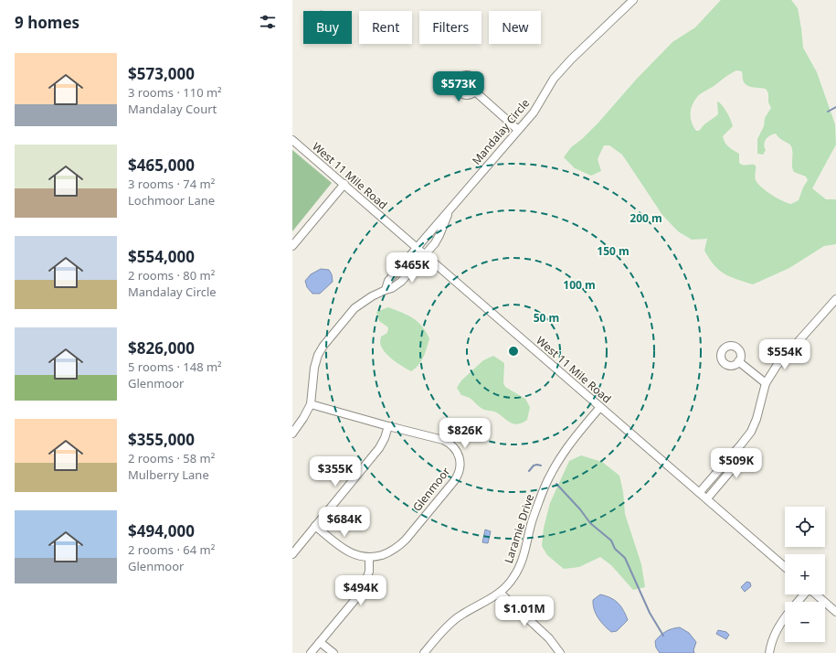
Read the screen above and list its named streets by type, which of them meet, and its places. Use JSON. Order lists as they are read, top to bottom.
{
  "streets": {
    "street": [
      "Mandalay Circle",
      "West 11 Mile Road",
      "Glenmoor",
      "Laramie Drive"
    ]
  },
  "crossings": [
    ["Mandalay Circle", "West 11 Mile Road"],
    ["West 11 Mile Road", "Laramie Drive"]
  ],
  "page": {
    "heading": "9 homes",
    "chip": [
      "Buy",
      "Rent",
      "Filters",
      "New"
    ],
    "list": [
      {
        "name": "$573,000",
        "note": "3 rooms · 110 m² · Mandalay Court"
      },
      {
        "name": "$465,000",
        "note": "3 rooms · 74 m² · Lochmoor Lane"
      },
      {
        "name": "$554,000",
        "note": "2 rooms · 80 m² · Mandalay Circle"
      },
      {
        "name": "$826,000",
        "note": "5 rooms · 148 m² · Glenmoor"
      },
      {
        "name": "$355,000",
        "note": "2 rooms · 58 m² · Mulberry Lane"
      },
      {
        "name": "$494,000",
        "note": "2 rooms · 64 m² · Glenmoor"
      }
    ],
    "price": [
      "$573K",
      "$465K",
      "$554K",
      "$826K",
      "$509K",
      "$355K",
      "$684K",
      "$494K",
      "$1.01M"
    ],
    "map_buttons": ["+", "−"]
  },
  "rings": [
    "200 m",
    "150 m",
    "100 m",
    "50 m"
  ]
}
